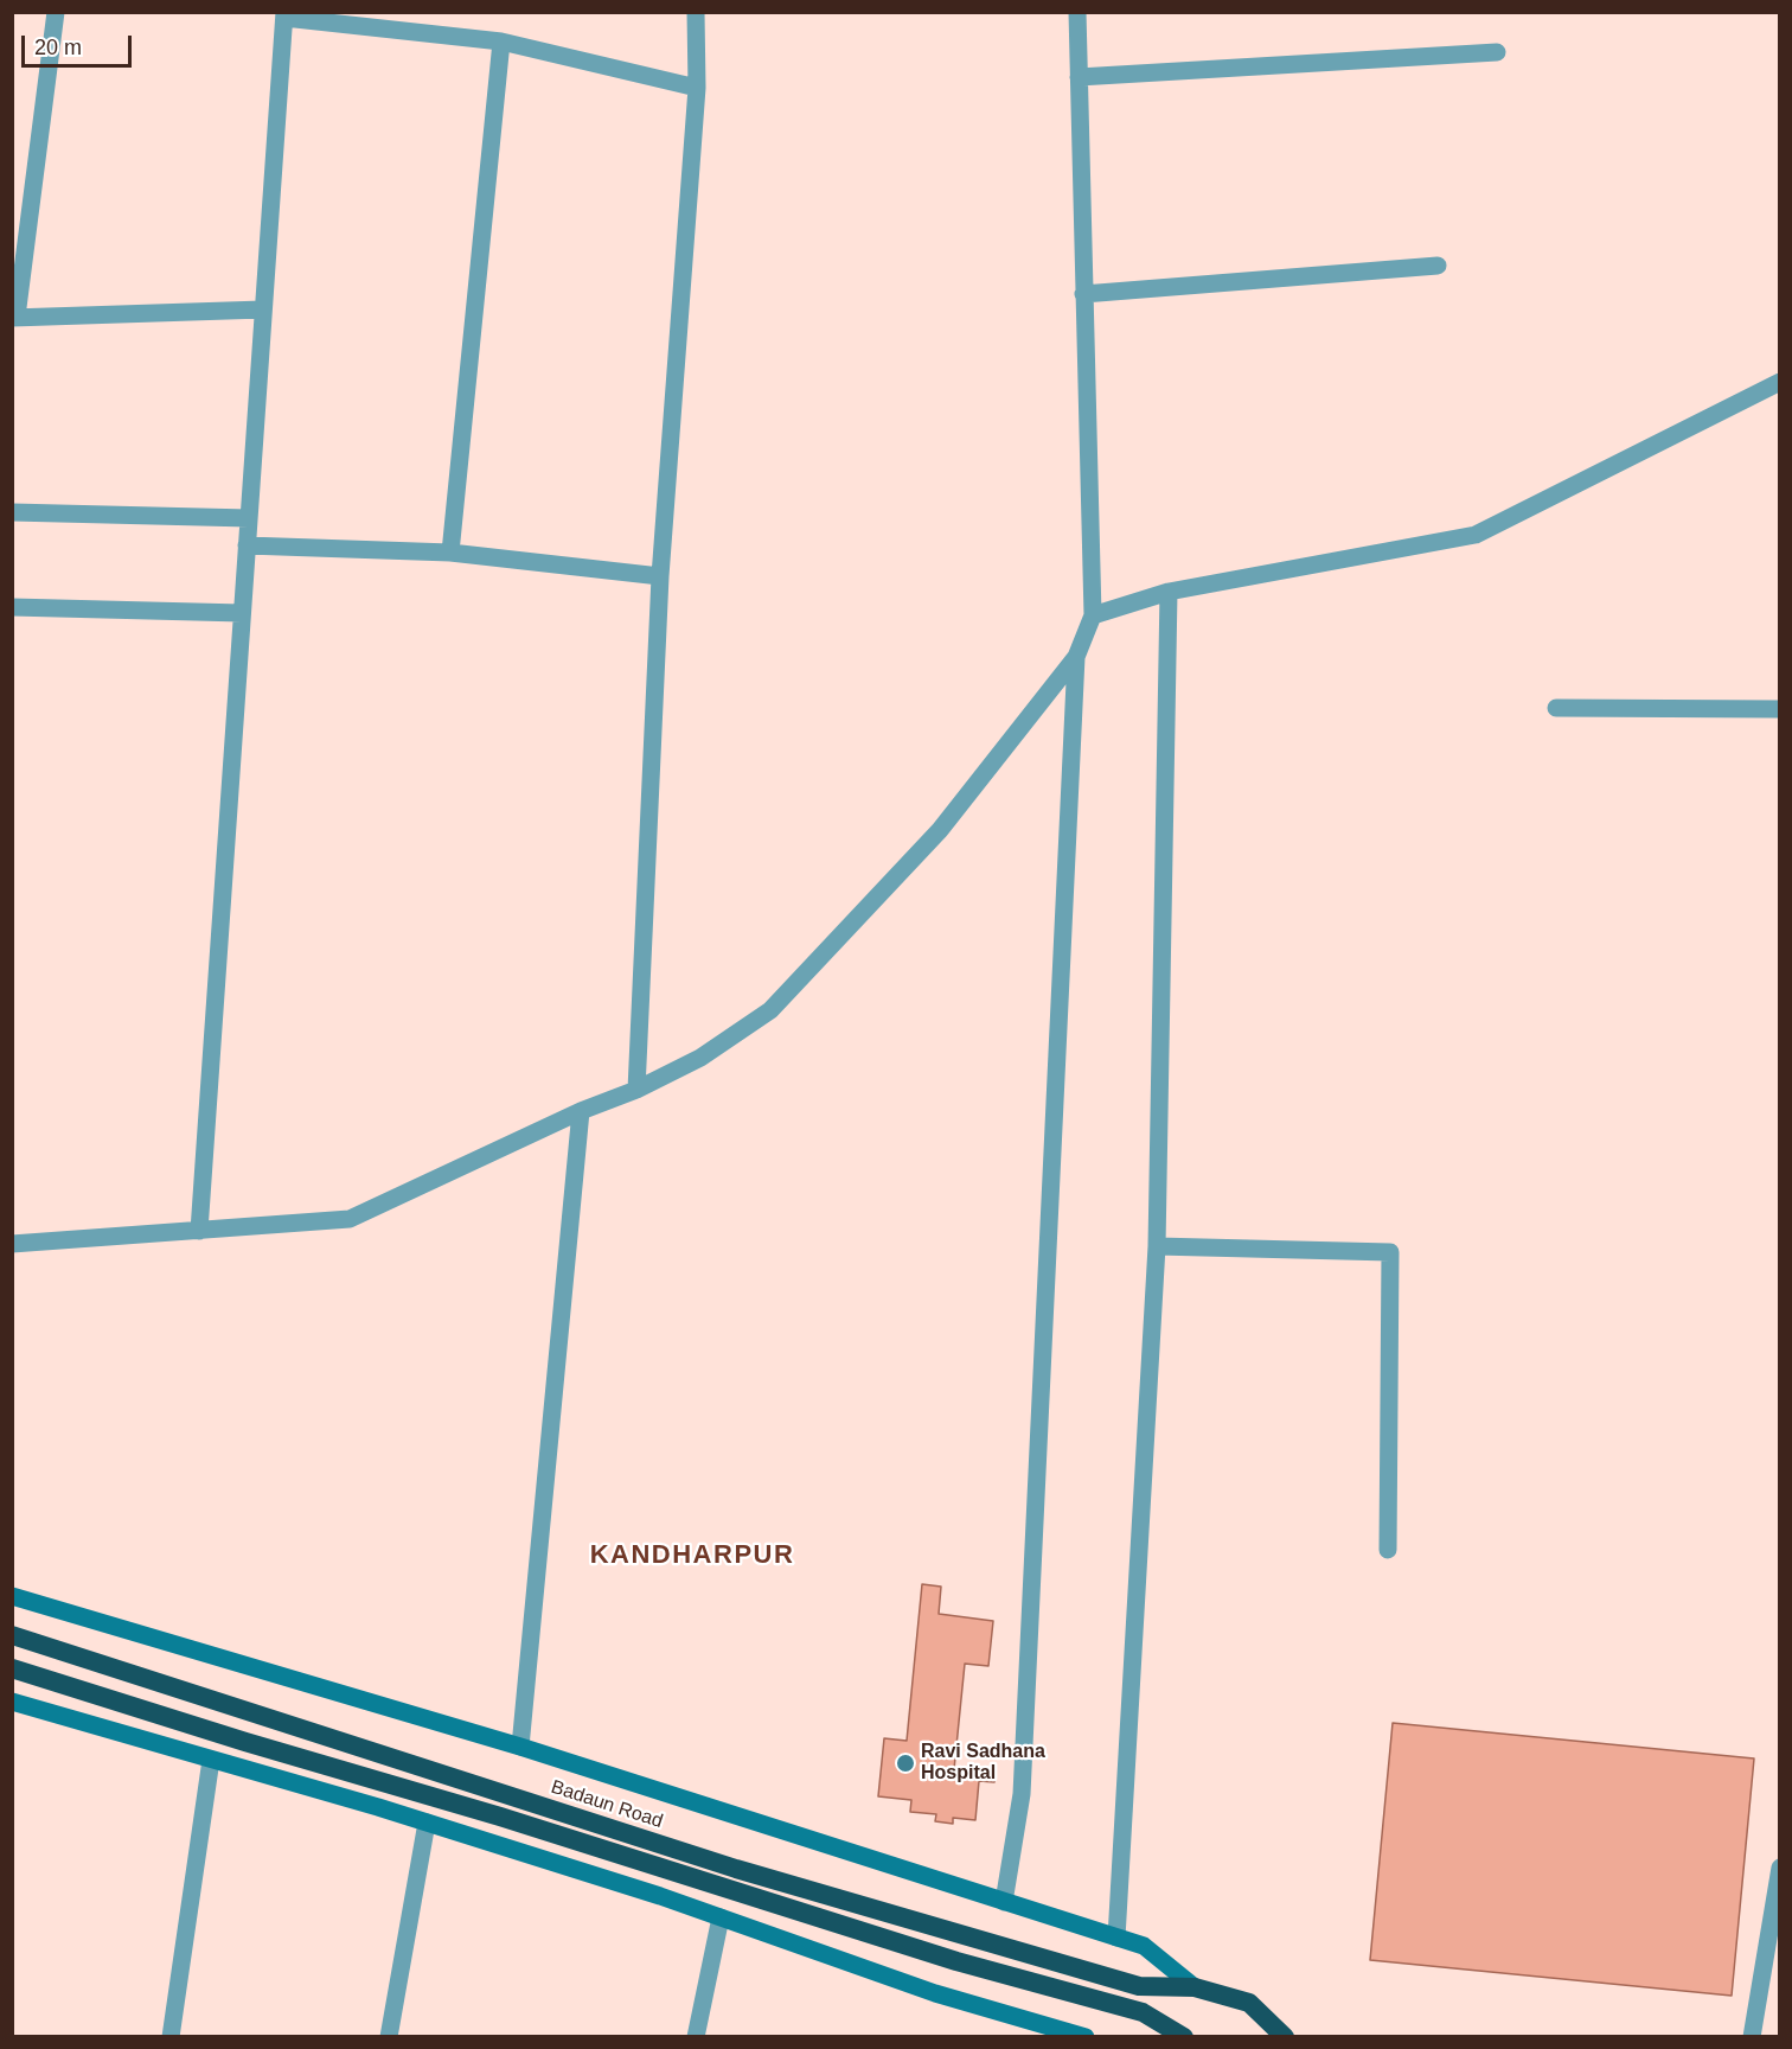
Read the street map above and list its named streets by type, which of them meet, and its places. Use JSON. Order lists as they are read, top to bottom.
{
  "streets": {
    "highway": ["Badaun Road"]
  },
  "districts": ["KANDHARPUR"],
  "places": ["Ravi Sadhana Hospital"],
  "scale_bar": "20 m"
}
